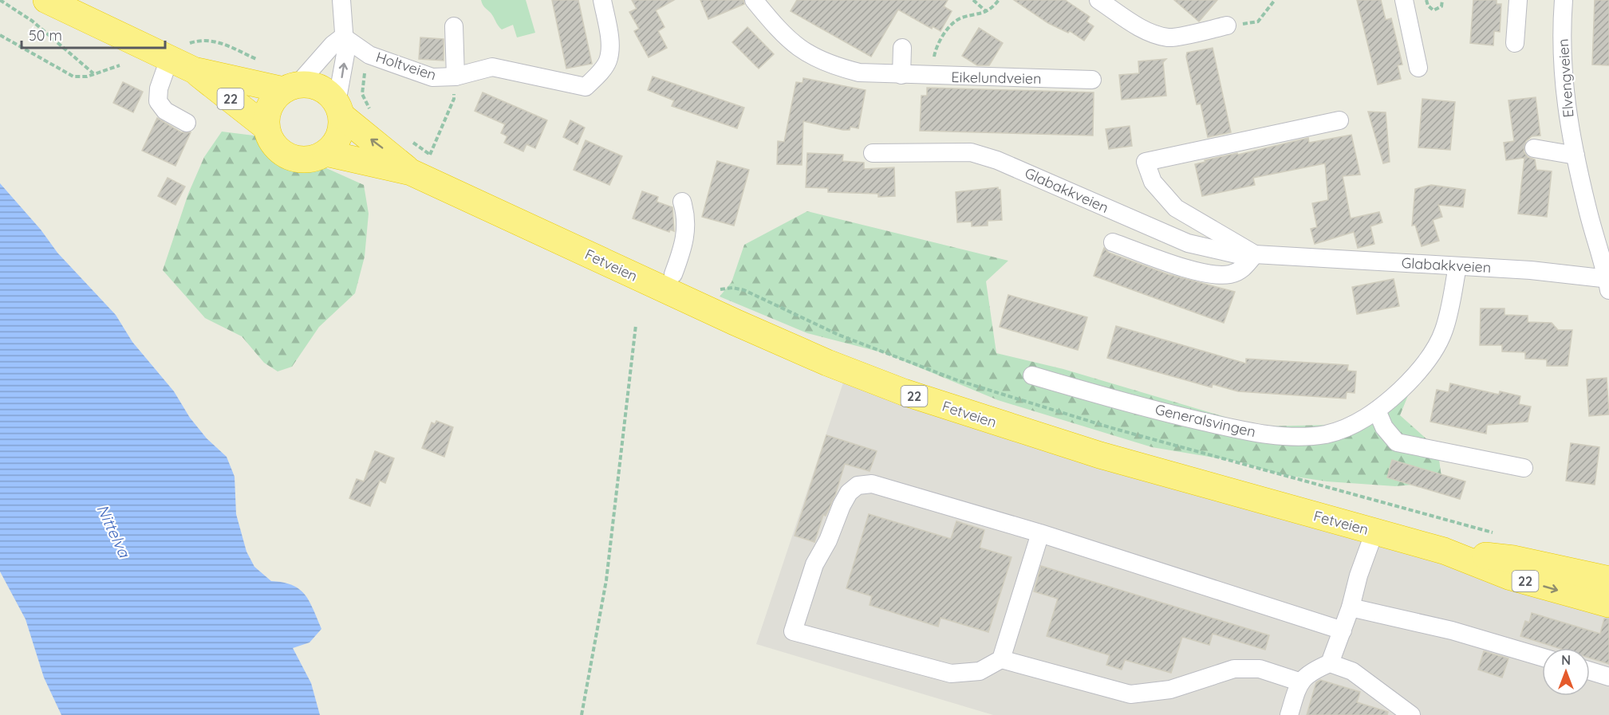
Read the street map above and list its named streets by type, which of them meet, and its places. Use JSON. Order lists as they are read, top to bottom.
{
  "streets": {
    "highway": ["22", "Fetveien"],
    "street": [
      "Holtveien",
      "Eikelundveien",
      "Elvengveien",
      "Glabakkveien",
      "Generalsvingen"
    ]
  },
  "crossings": [
    ["Elvengveien", "Glabakkveien"],
    ["22", "Fetveien"],
    ["Glabakkveien", "Generalsvingen"]
  ],
  "water": ["Nittelva"],
  "scale_bar": "50 m",
  "north": "top"
}
